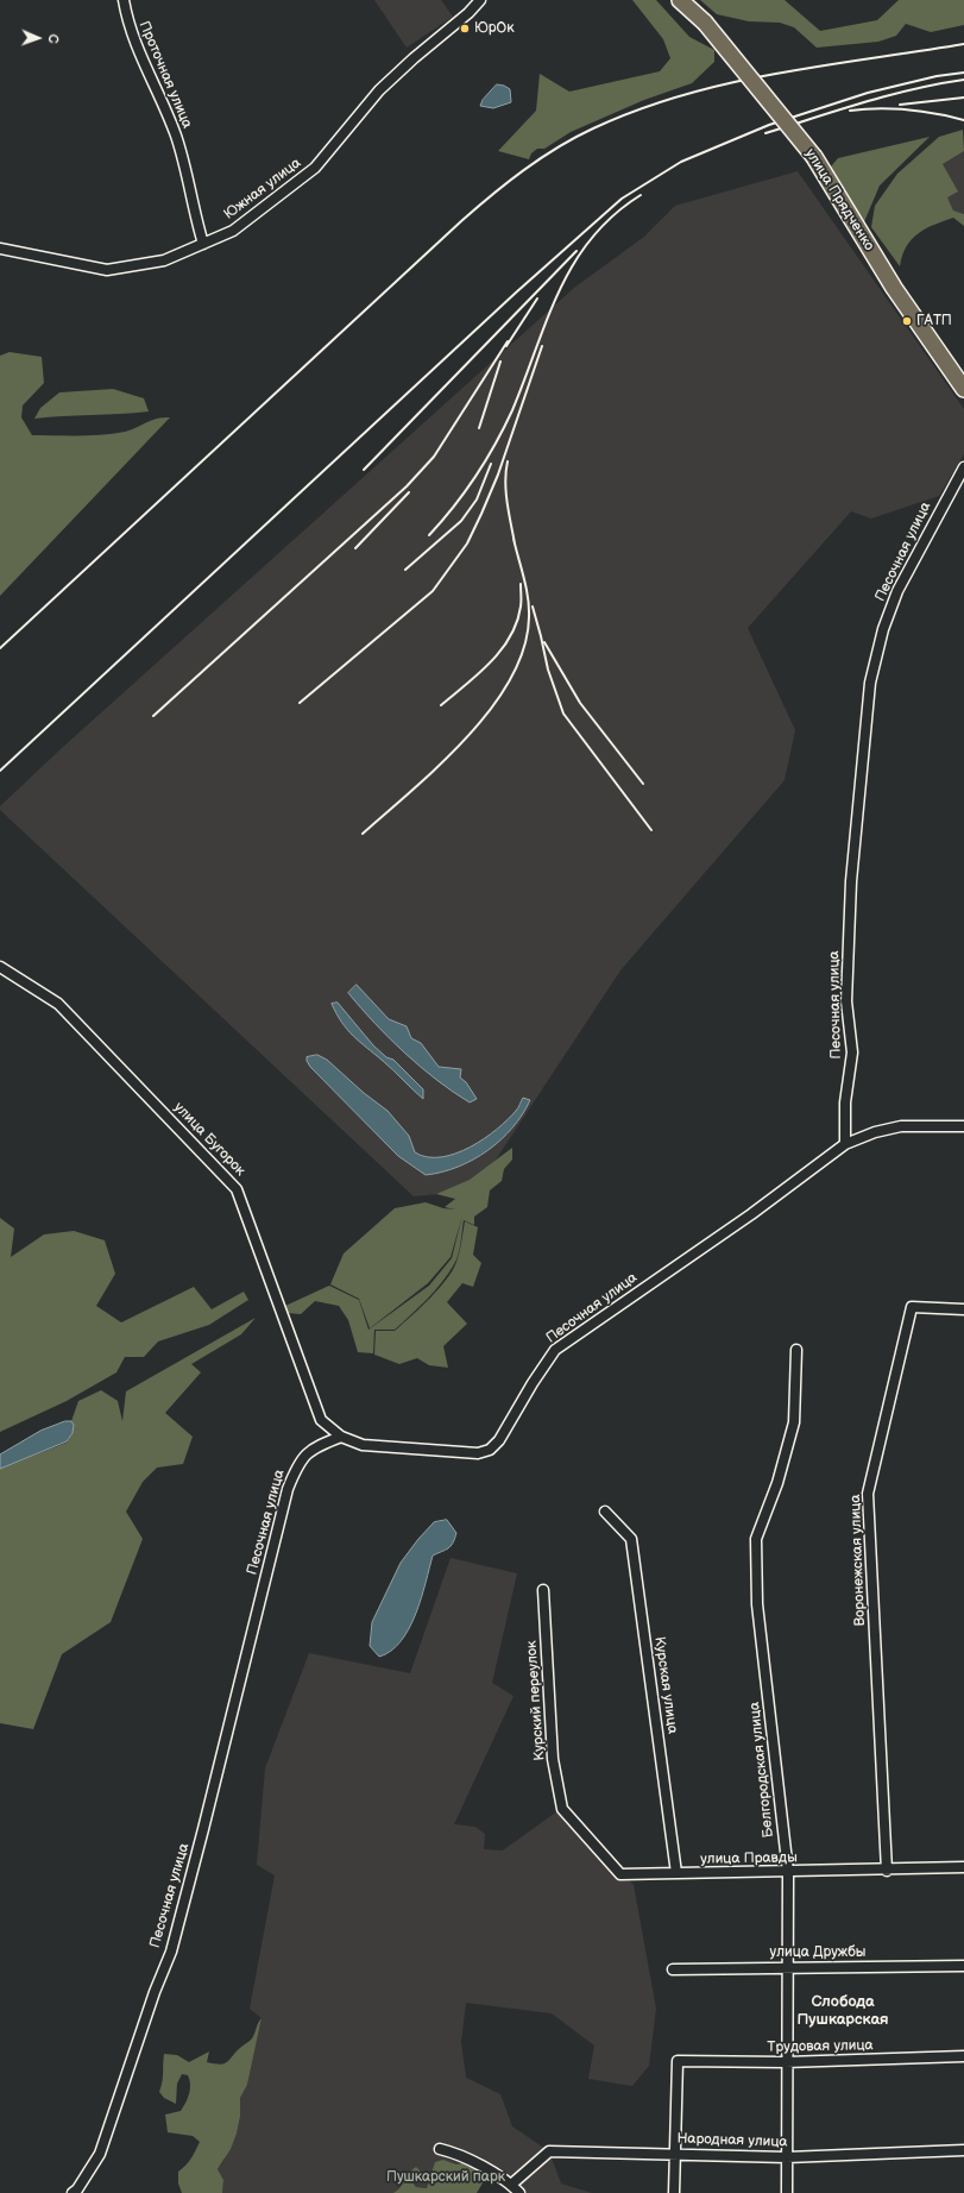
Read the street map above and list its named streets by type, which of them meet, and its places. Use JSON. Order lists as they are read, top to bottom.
{
  "streets": {
    "main road": ["улица Прядченко"],
    "street": [
      "Проточная улица",
      "Южная улица",
      "Песочная улица",
      "улица Бугорок",
      "Воронежская улица",
      "Курская улица",
      "Курский переулок",
      "Белгородская улица",
      "улица Правды",
      "улица Дружбы",
      "Трудовая улица",
      "Народная улица"
    ]
  },
  "crossings": [
    ["Проточная улица", "Южная улица"],
    ["Песочная улица", "улица Бугорок"],
    ["Воронежская улица", "улица Правды"],
    ["Курская улица", "улица Правды"],
    ["Курский переулок", "улица Правды"],
    ["Белгородская улица", "улица Правды"],
    ["Белгородская улица", "улица Дружбы"],
    ["Белгородская улица", "Трудовая улица"],
    ["Белгородская улица", "Народная улица"],
    ["Трудовая улица", "Народная улица"]
  ],
  "districts": ["Слобода Пушкарская"],
  "parks": ["Пушкарский парк"],
  "places": ["ЮрОк", "ГАТП"],
  "north": "right"
}
